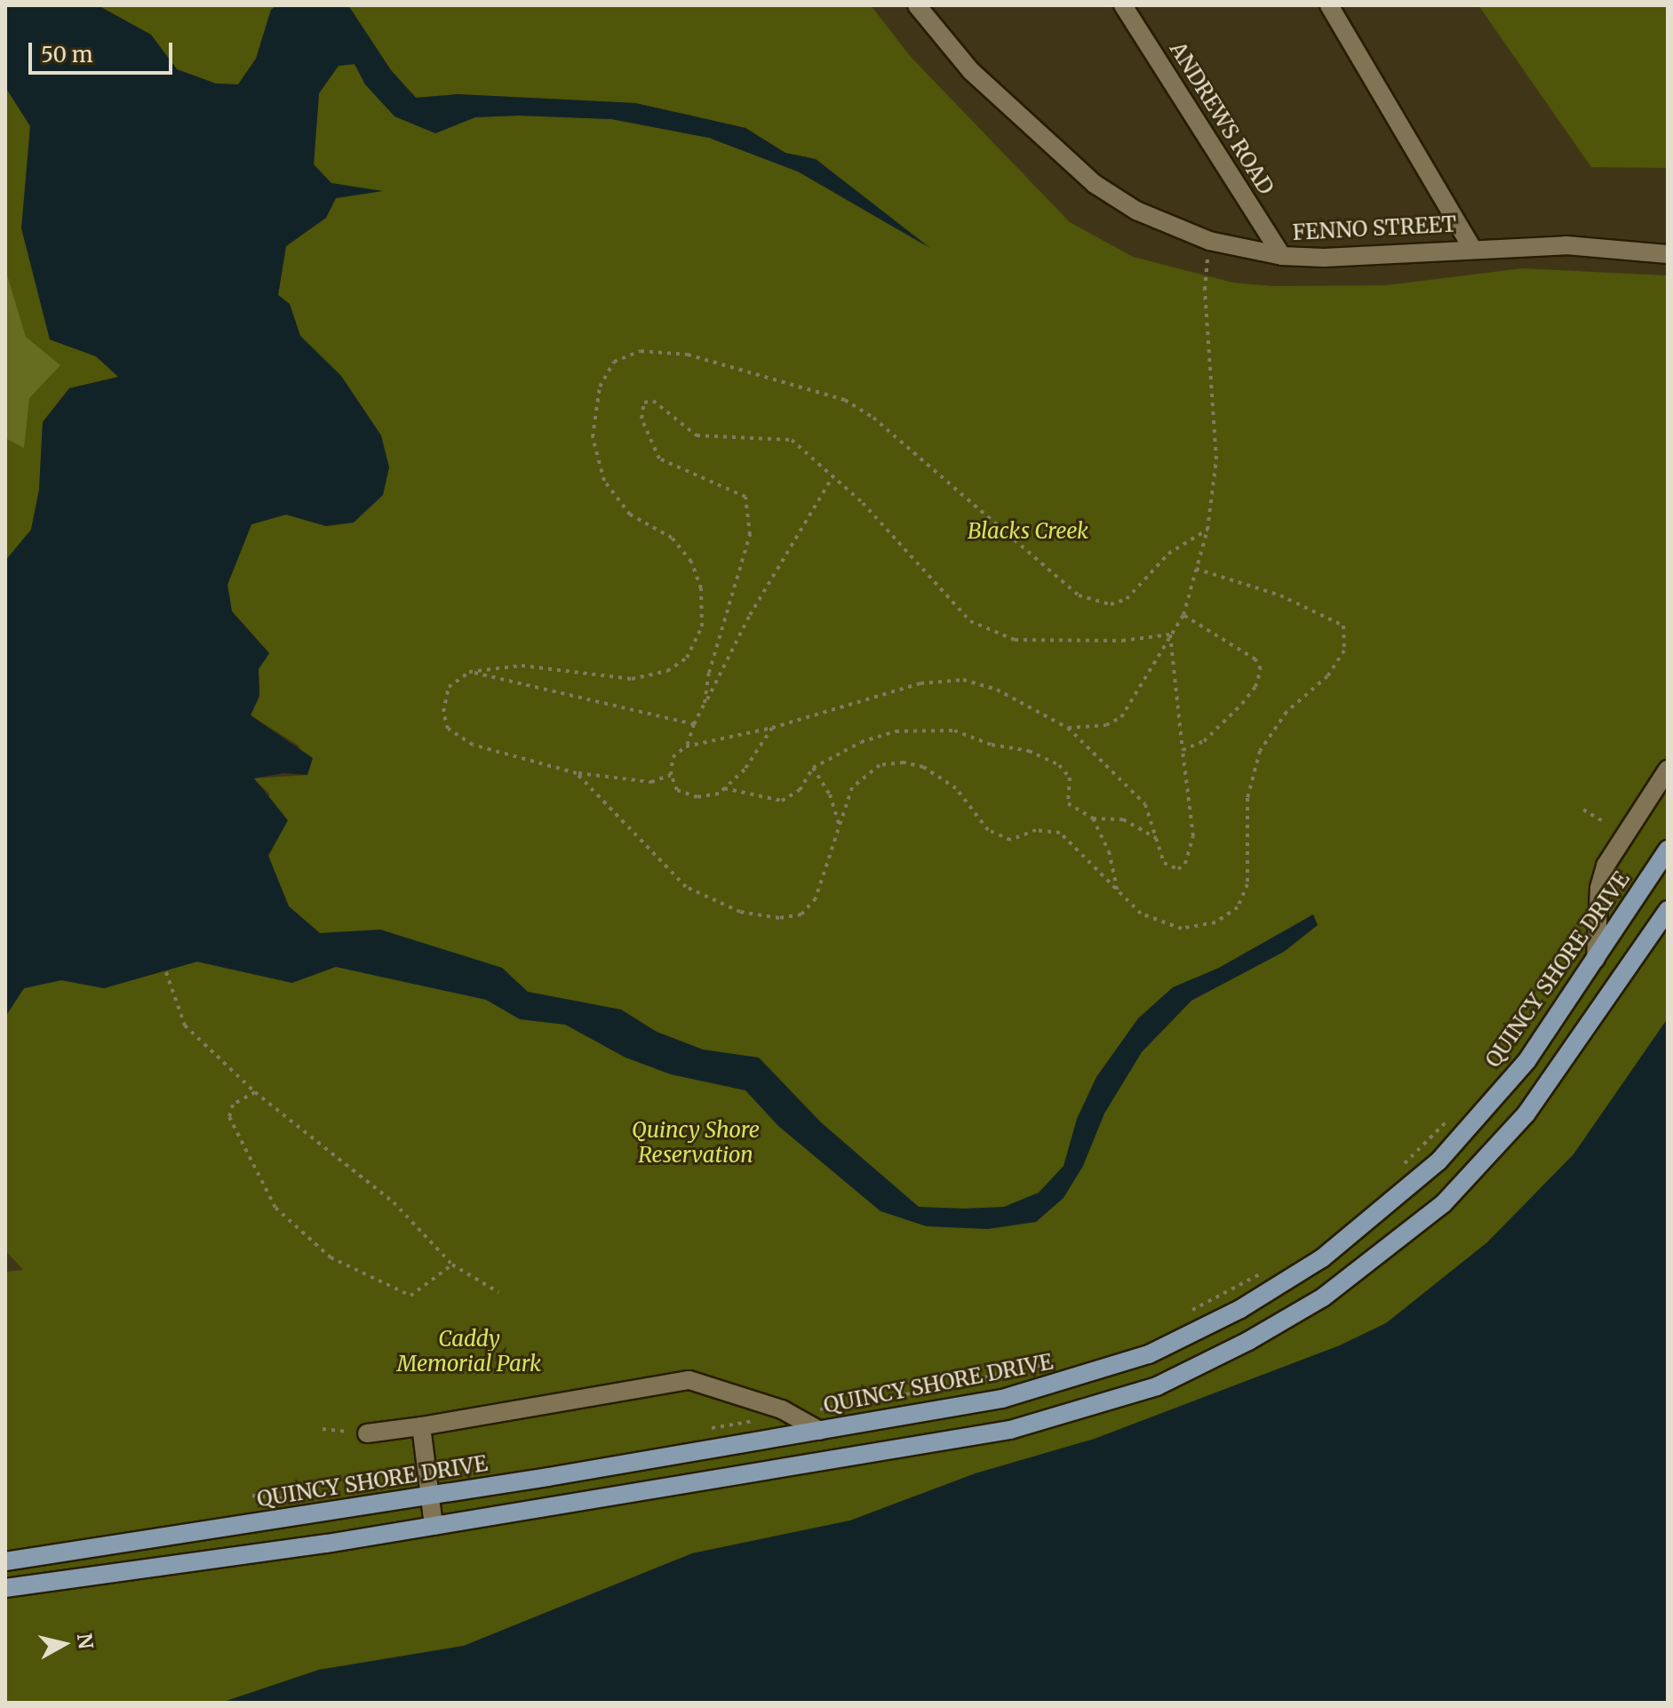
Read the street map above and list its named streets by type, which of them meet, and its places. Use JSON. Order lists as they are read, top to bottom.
{
  "streets": {
    "main road": ["QUINCY SHORE DRIVE"],
    "street": ["ANDREWS ROAD", "FENNO STREET"]
  },
  "crossings": [
    ["ANDREWS ROAD", "FENNO STREET"]
  ],
  "parks": ["Blacks Creek", "Quincy Shore Reservation", "Caddy Memorial Park"],
  "scale_bar": "50 m",
  "north": "right"
}
